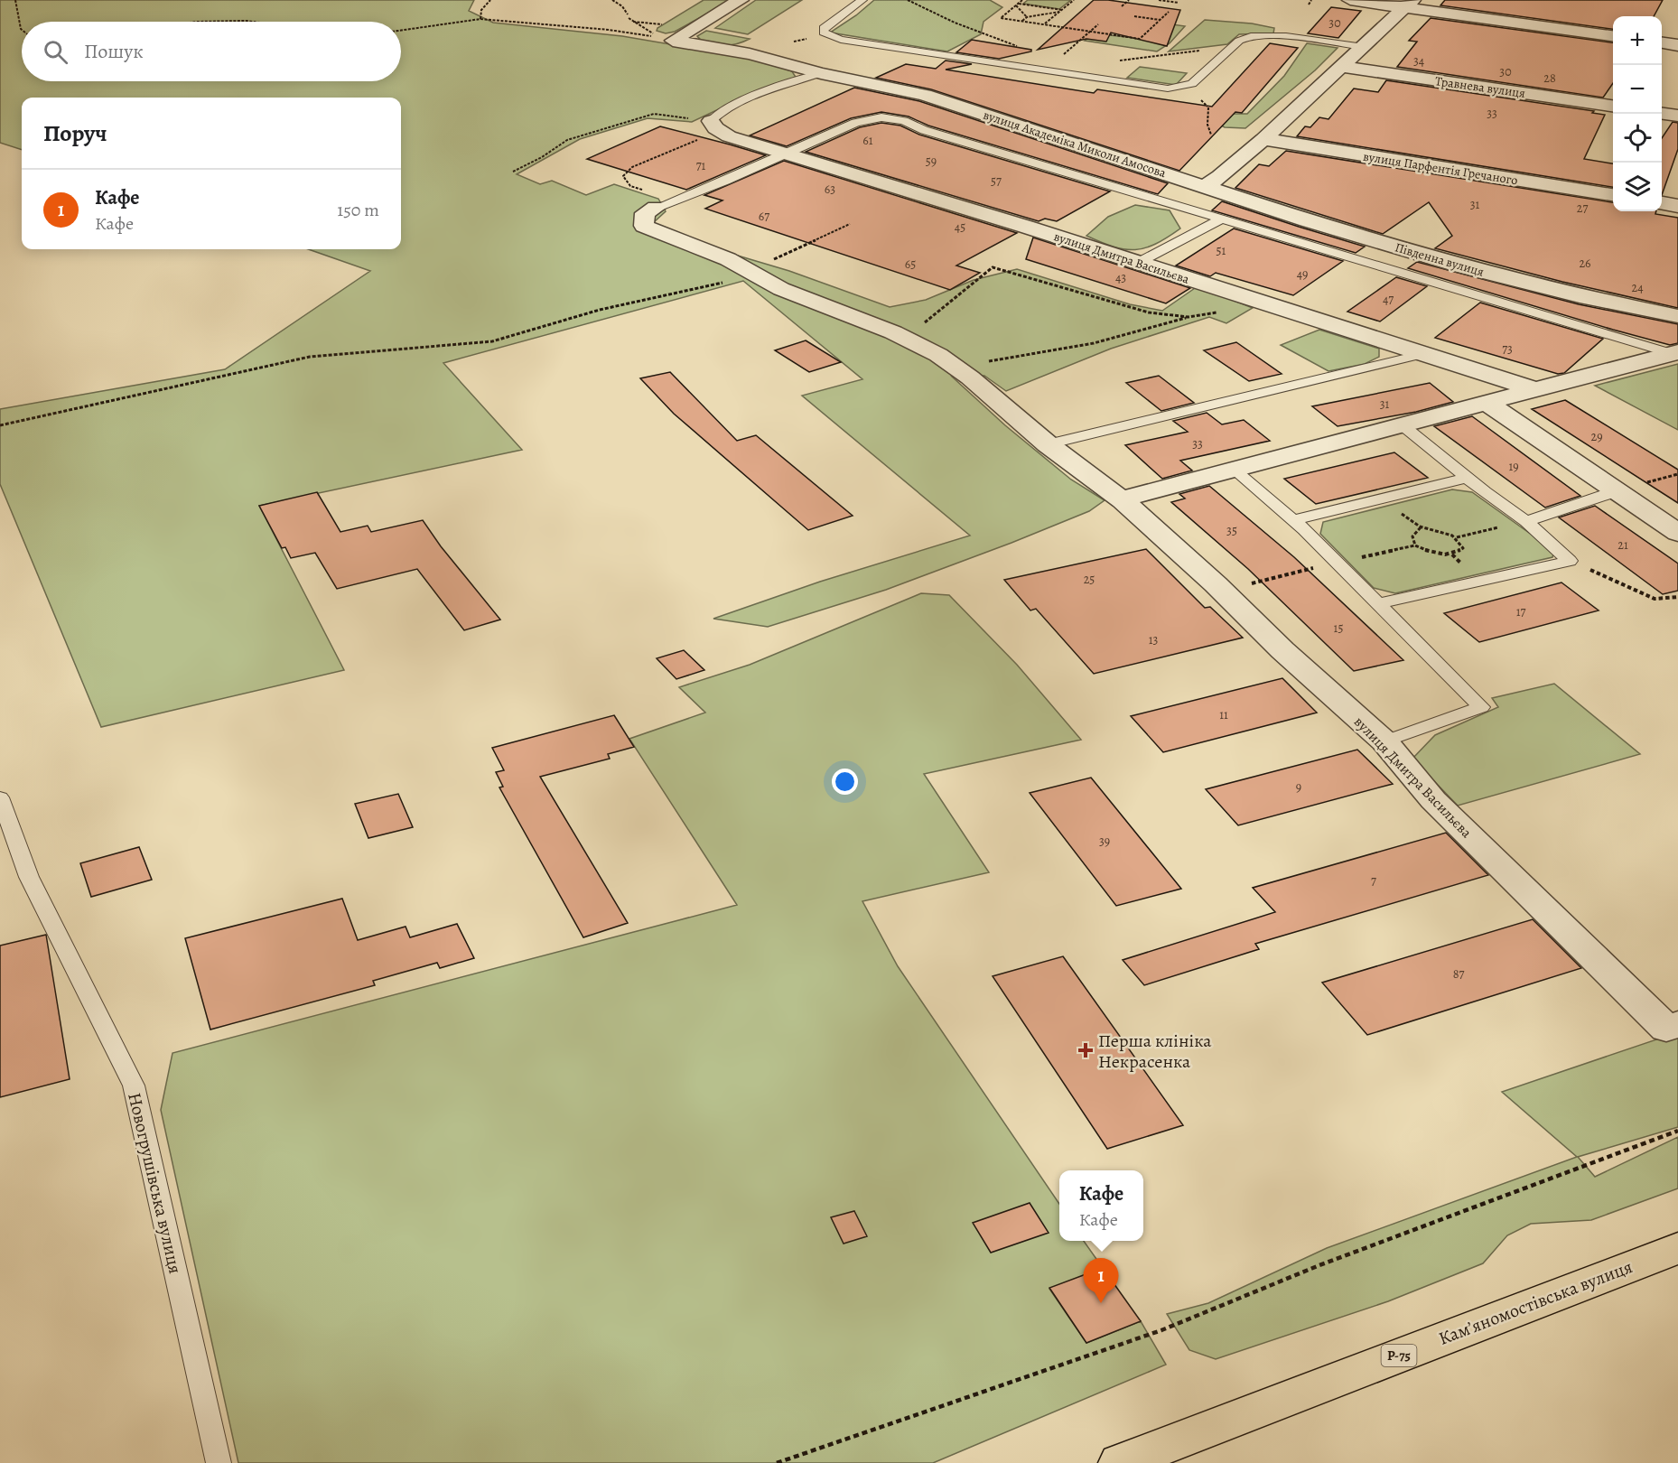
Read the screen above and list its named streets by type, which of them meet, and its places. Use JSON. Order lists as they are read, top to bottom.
{
  "streets": {
    "main road": ["Камʼяномостівська вулиця", "Р-75"],
    "street": [
      "Травнева вулиця",
      "вулиця Академіка Миколи Амосова",
      "вулиця Парфентія Гречаного",
      "вулиця Дмитра Васильєва",
      "Південна вулиця"
    ],
    "lane": ["Новогрушівська вулиця"]
  },
  "crossings": [
    ["вулиця Академіка Миколи Амосова", "Південна вулиця"]
  ],
  "places": {
    "health": ["Перша клініка Некрасенка"]
  },
  "house_numbers": [
    "30",
    "34",
    "30",
    "28",
    "33",
    "61",
    "59",
    "71",
    "57",
    "63",
    "31",
    "27",
    "67",
    "45",
    "51",
    "26",
    "65",
    "49",
    "43",
    "24",
    "47",
    "73",
    "31",
    "29",
    "33",
    "19",
    "35",
    "21",
    "25",
    "17",
    "15",
    "13",
    "11",
    "9",
    "39",
    "7",
    "87"
  ],
  "page": {
    "map_buttons": ["+", "−"],
    "search": "Пошук",
    "heading": "Поруч",
    "list": [
      {
        "mark": "1",
        "name": "Кафе",
        "note": "Кафе",
        "value": "150 m"
      }
    ],
    "popup": ["Кафе", "Кафе"],
    "pins": "1"
  }
}
